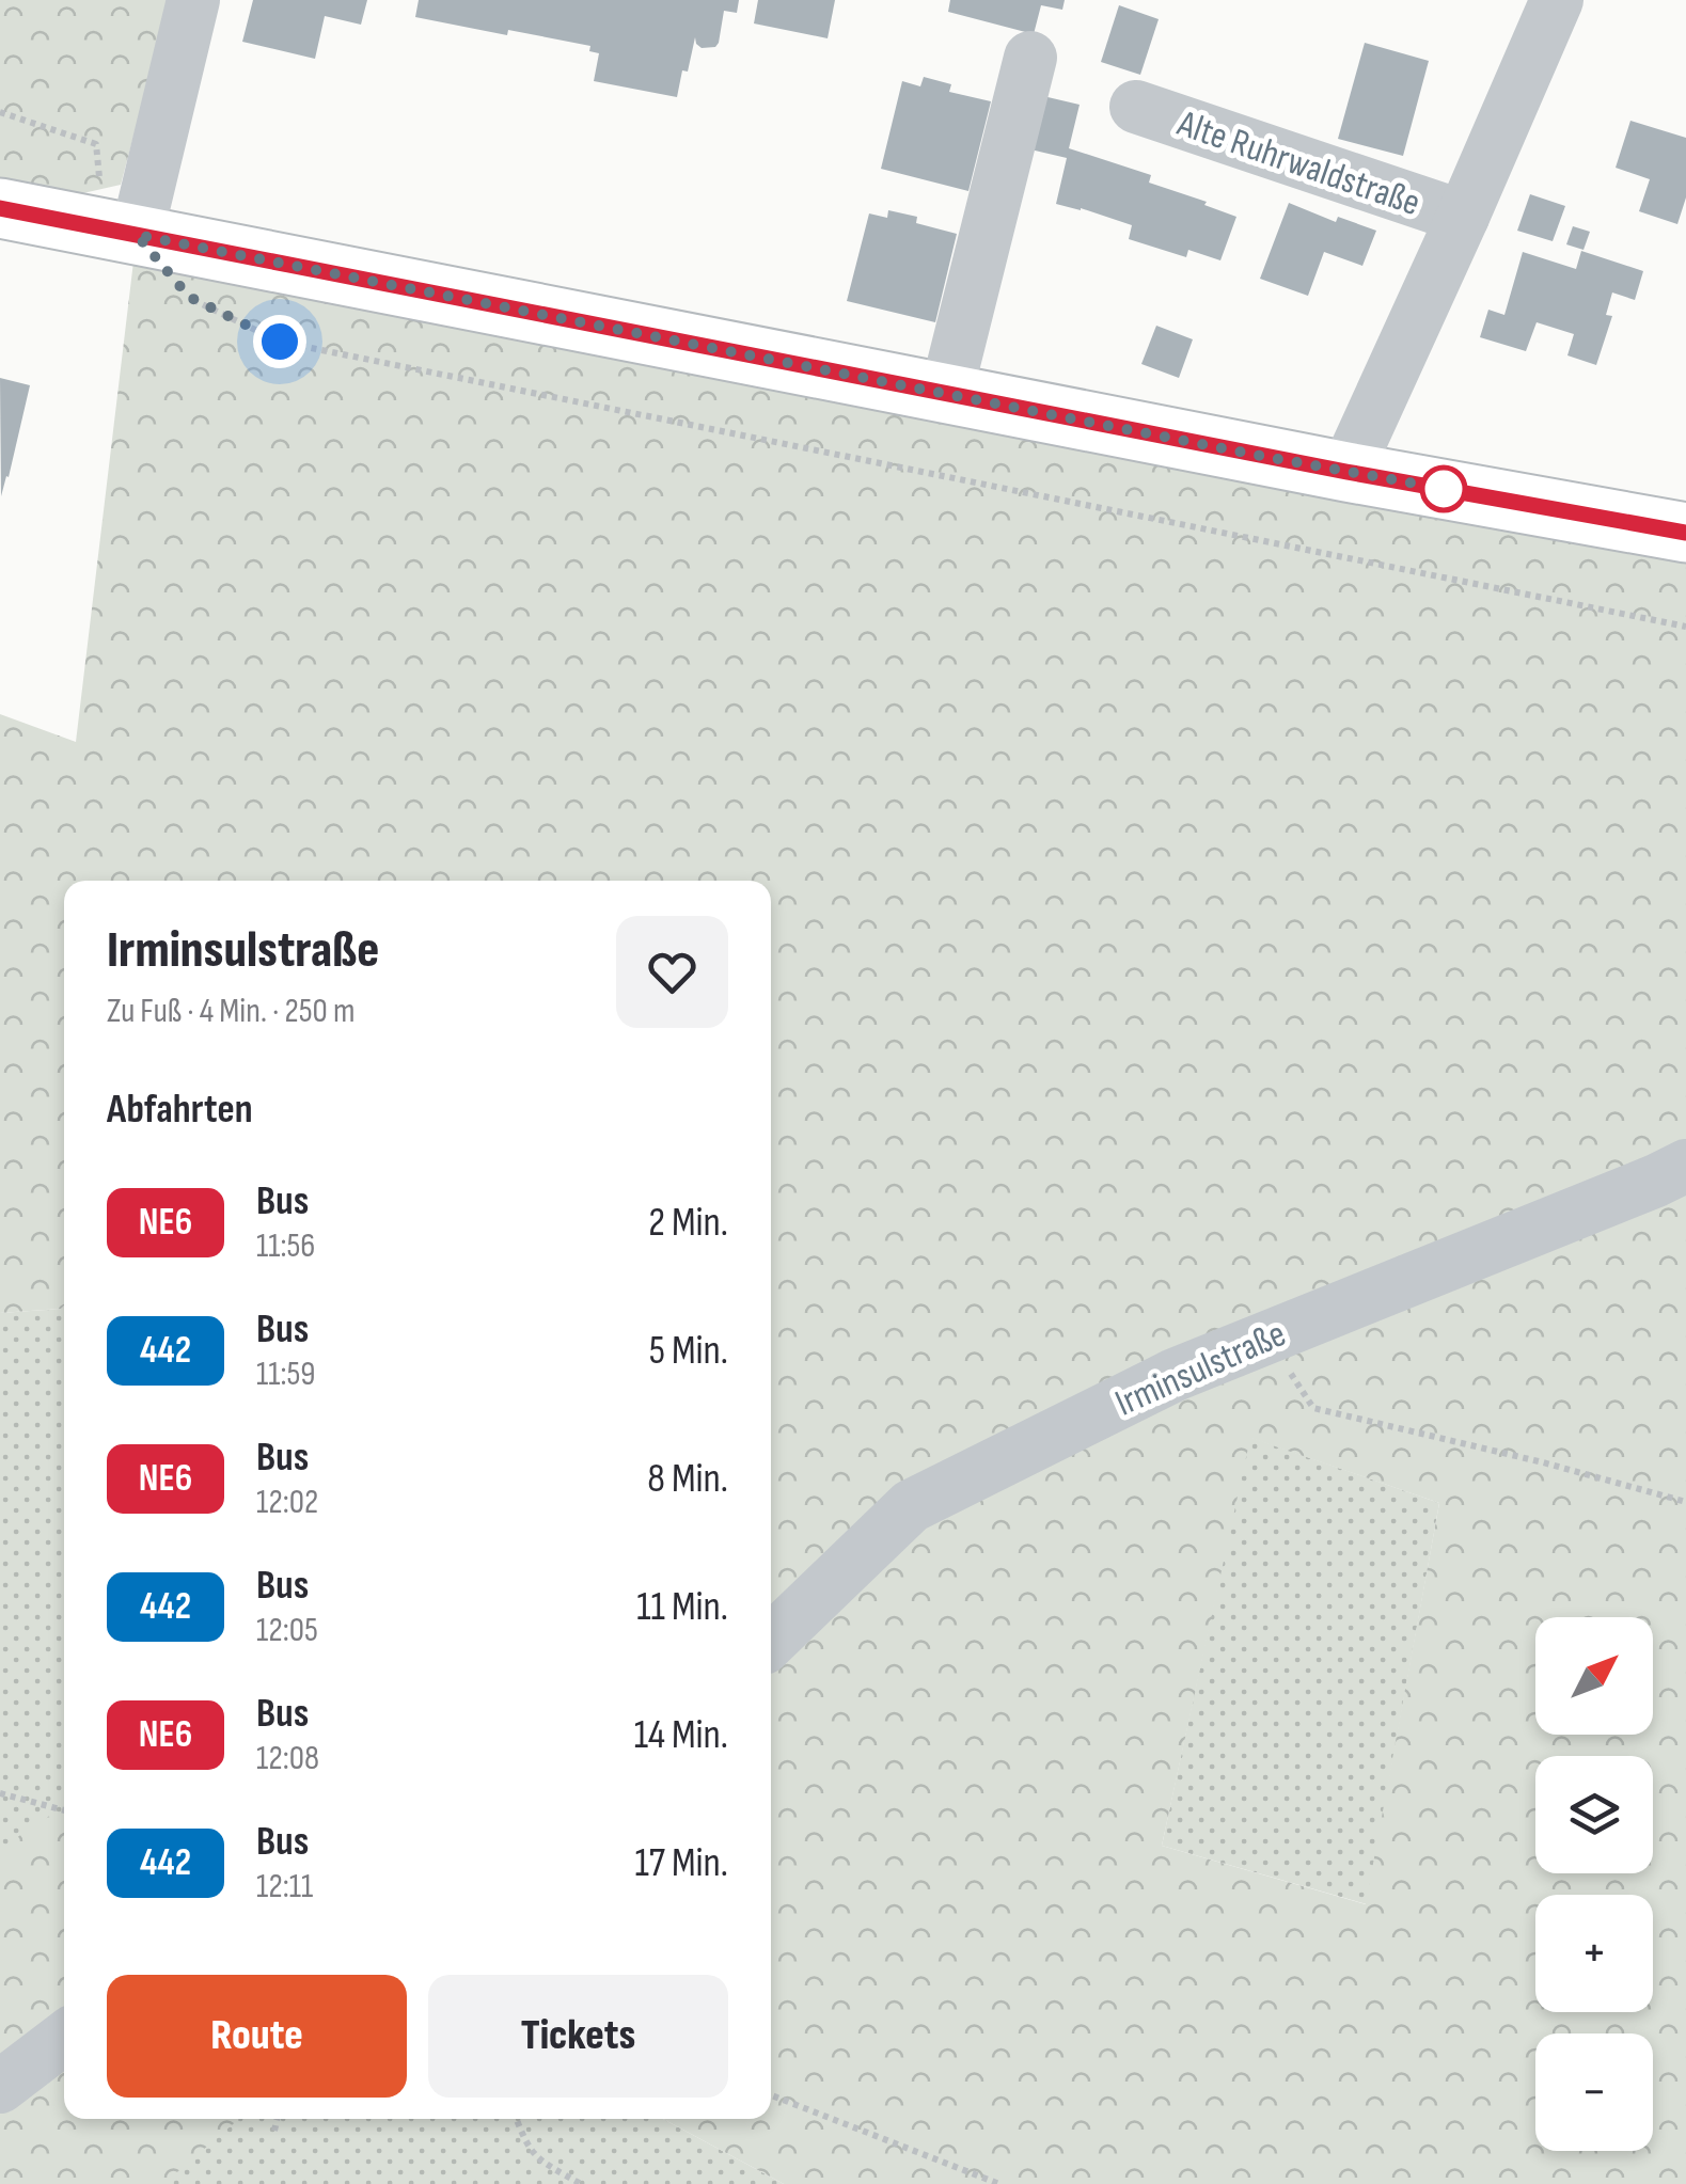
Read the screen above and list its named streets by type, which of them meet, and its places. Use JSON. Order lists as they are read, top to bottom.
{
  "streets": {
    "street": ["Alte Ruhrwaldstraße", "Irminsulstraße"]
  },
  "lines": ["bus line NE6"],
  "north": "top right",
  "page": {
    "heading": [
      ["Irminsulstraße", "Zu Fuß · 4 Min. · 250 m"],
      "Abfahrten"
    ],
    "list": [
      {
        "mark": "NE6",
        "name": "Bus",
        "note": "11:56",
        "value": "2 Min."
      },
      {
        "mark": "442",
        "name": "Bus",
        "note": "11:59",
        "value": "5 Min."
      },
      {
        "mark": "NE6",
        "name": "Bus",
        "note": "12:02",
        "value": "8 Min."
      },
      {
        "mark": "442",
        "name": "Bus",
        "note": "12:05",
        "value": "11 Min."
      },
      {
        "mark": "NE6",
        "name": "Bus",
        "note": "12:08",
        "value": "14 Min."
      },
      {
        "mark": "442",
        "name": "Bus",
        "note": "12:11",
        "value": "17 Min."
      }
    ],
    "map_buttons": ["+", "−"],
    "buttons": ["Route", "Tickets"]
  }
}
